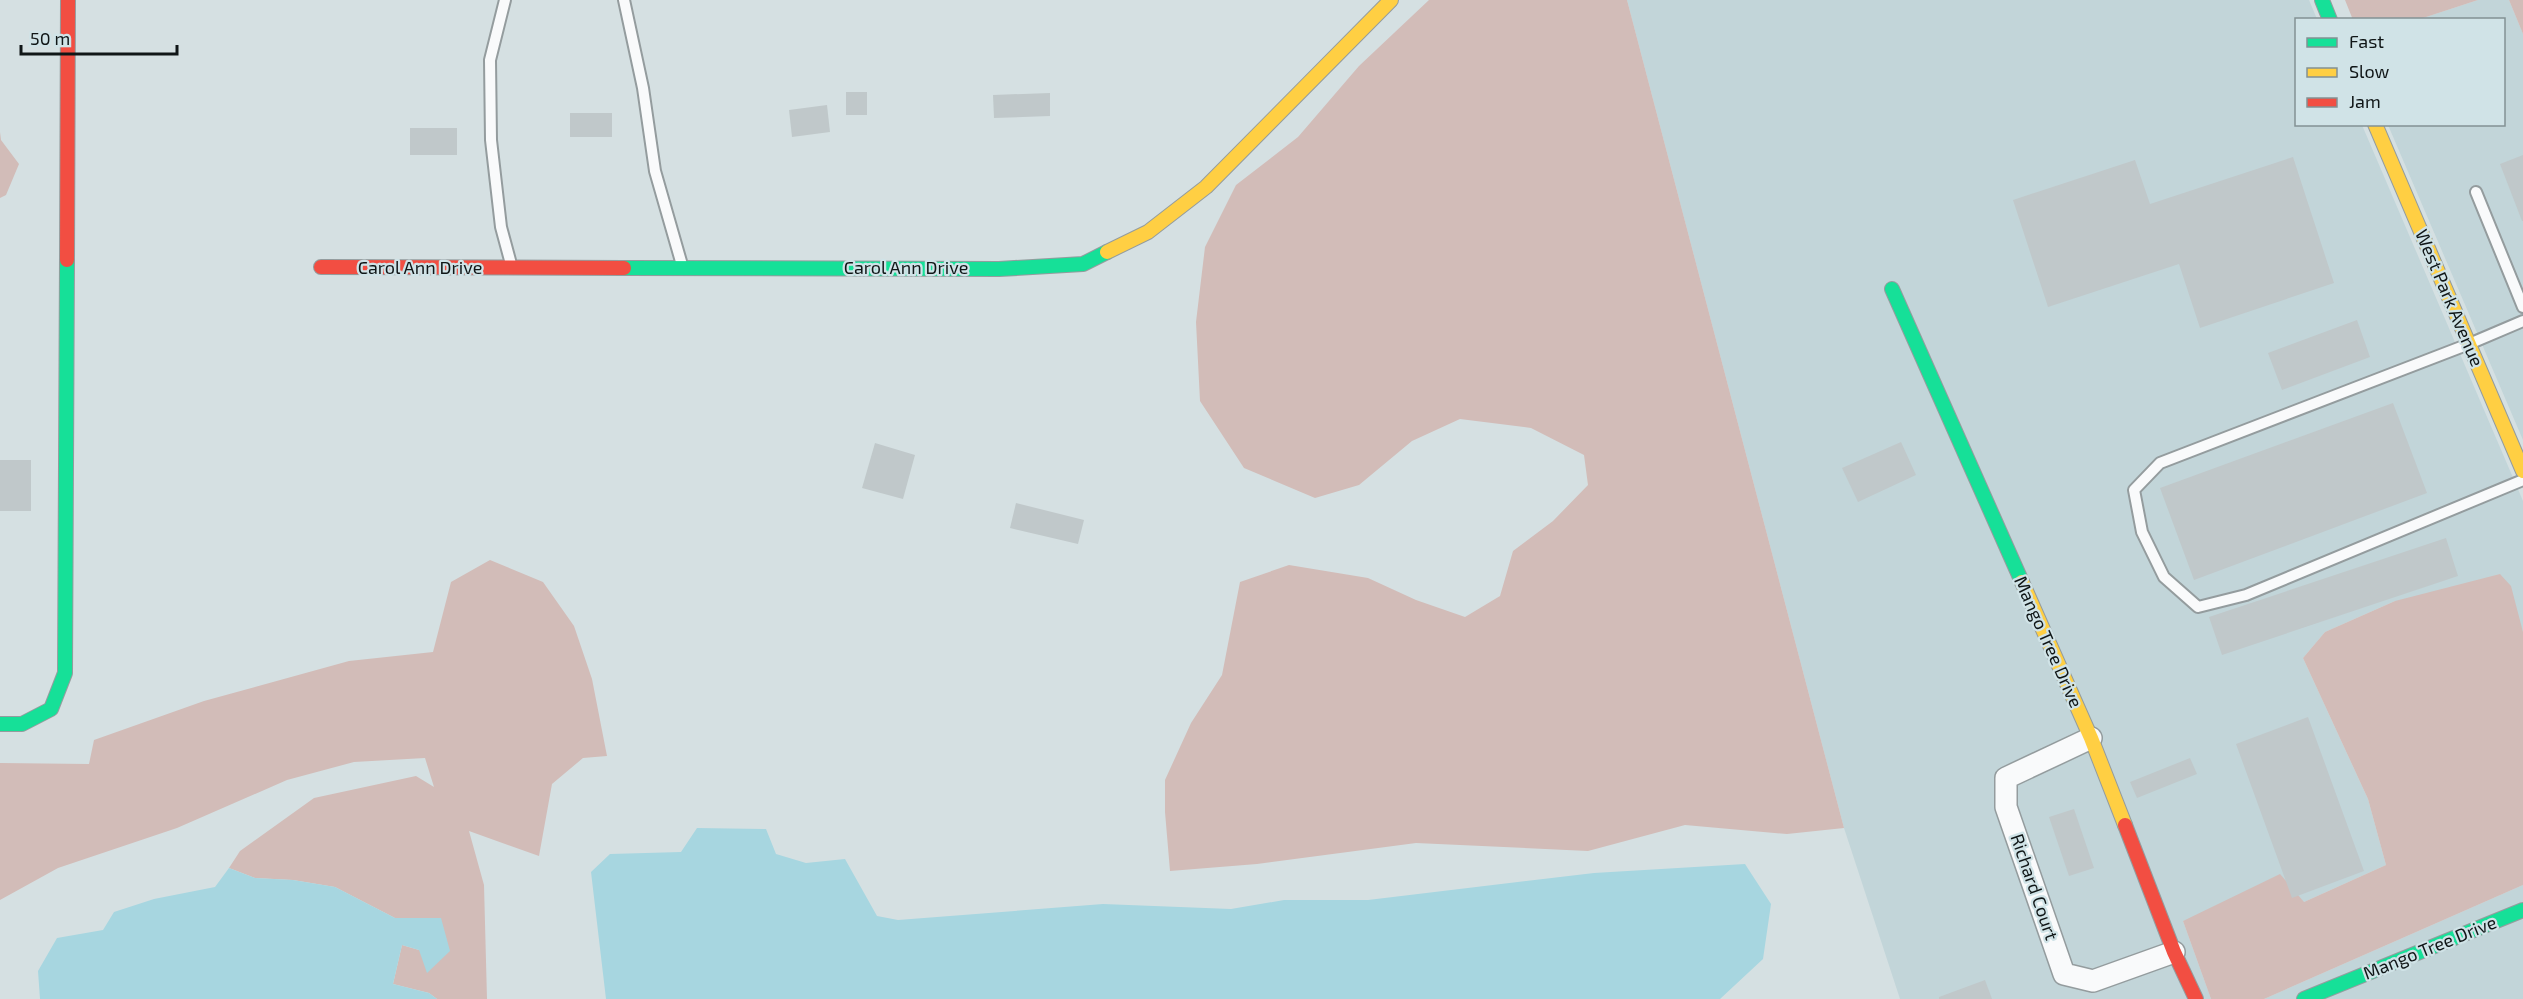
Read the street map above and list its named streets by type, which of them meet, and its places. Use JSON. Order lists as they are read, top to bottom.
{
  "streets": {
    "street": [
      "Carol Ann Drive",
      "West Park Avenue",
      "Mango Tree Drive",
      "Richard Court"
    ]
  },
  "crossings": [
    ["Mango Tree Drive", "Richard Court"]
  ],
  "legend": ["Fast", "Slow", "Jam"],
  "scale_bar": "50 m"
}
